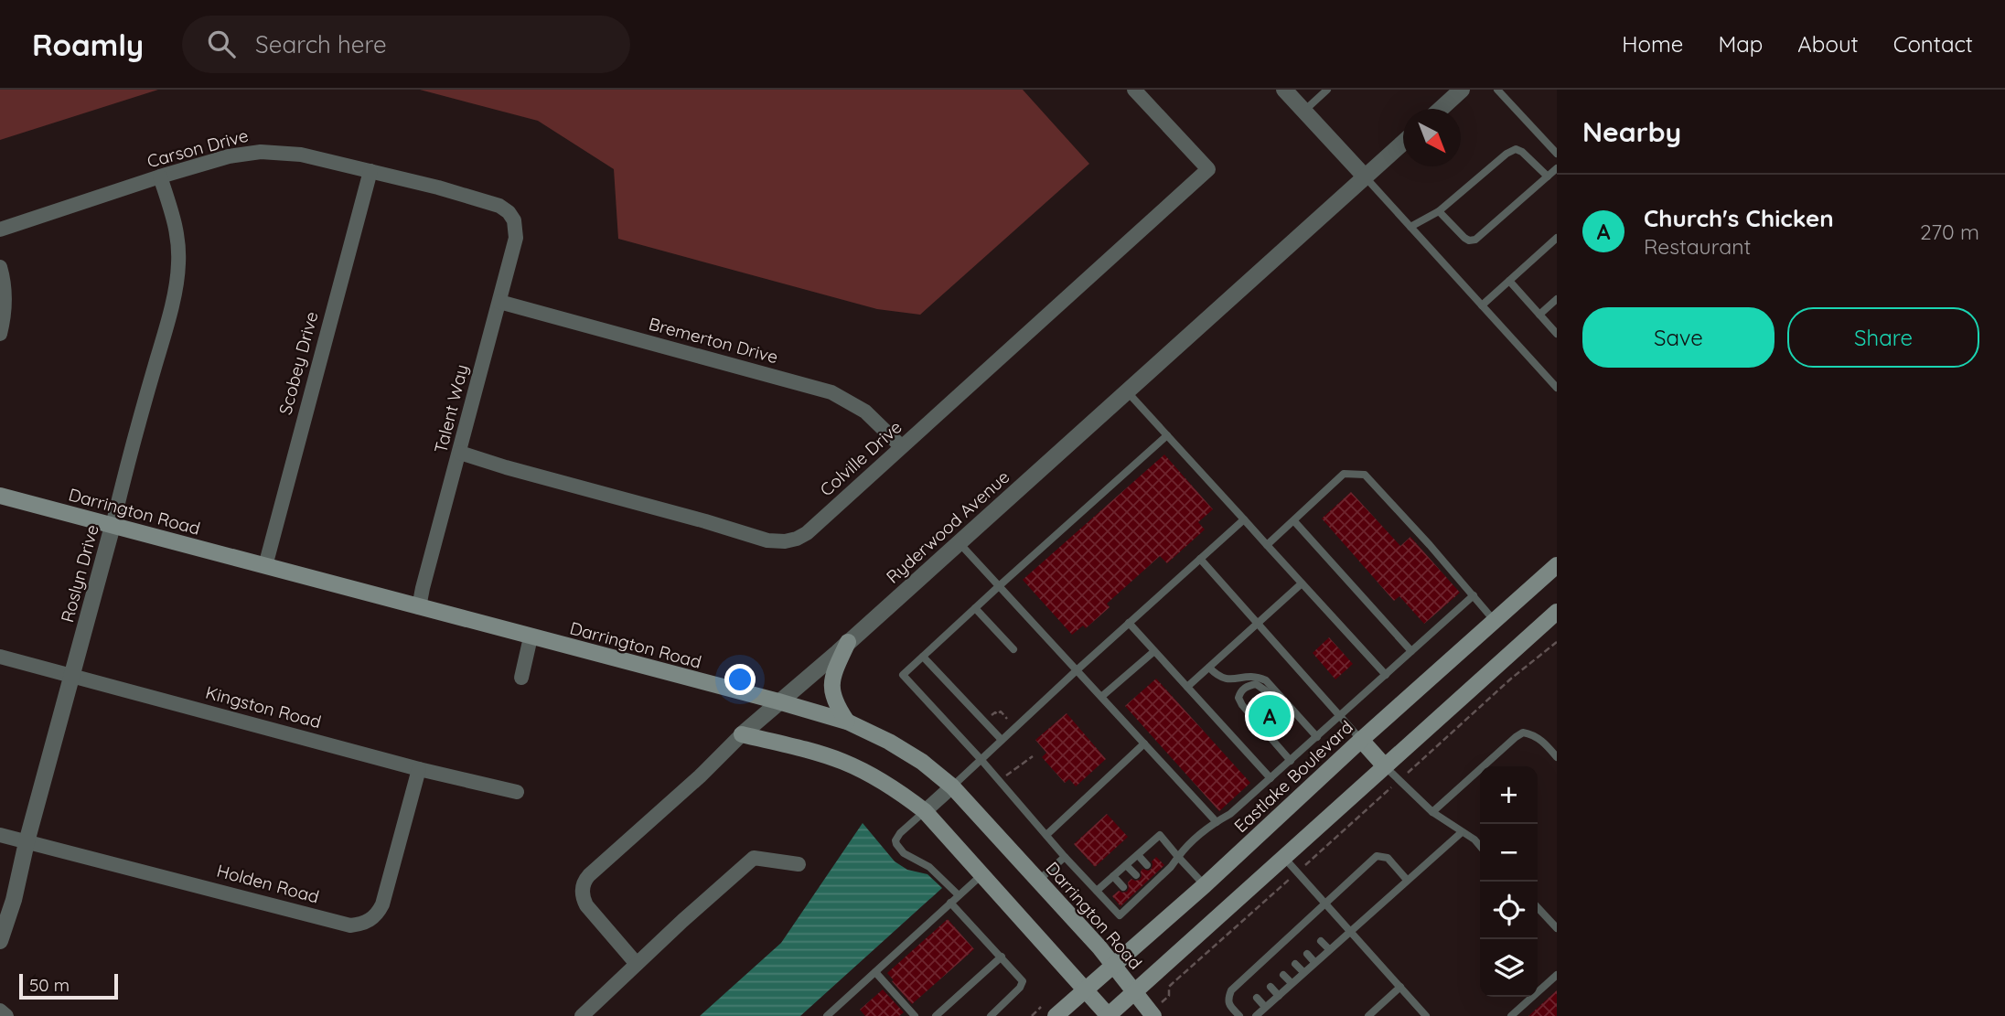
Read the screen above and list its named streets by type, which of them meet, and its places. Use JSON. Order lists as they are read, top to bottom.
{
  "streets": {
    "main road": ["Darrington Road", "Eastlake Boulevard"],
    "street": [
      "Carson Drive",
      "Bremerton Drive",
      "Scobey Drive",
      "Talent Way",
      "Colville Drive",
      "Ryderwood Avenue",
      "Roslyn Drive",
      "Kingston Road",
      "Holden Road"
    ]
  },
  "crossings": [
    ["Carson Drive", "Scobey Drive"],
    ["Carson Drive", "Talent Way"],
    ["Carson Drive", "Roslyn Drive"],
    ["Bremerton Drive", "Talent Way"],
    ["Bremerton Drive", "Colville Drive"],
    ["Scobey Drive", "Darrington Road"],
    ["Talent Way", "Colville Drive"],
    ["Talent Way", "Darrington Road"],
    ["Darrington Road", "Ryderwood Avenue"],
    ["Darrington Road", "Roslyn Drive"],
    ["Darrington Road", "Eastlake Boulevard"],
    ["Roslyn Drive", "Kingston Road"],
    ["Roslyn Drive", "Holden Road"],
    ["Kingston Road", "Holden Road"]
  ],
  "scale_bar": "50 m",
  "north": "bottom right",
  "page": {
    "header": "Roamly",
    "search": "Search here",
    "nav": [
      "Home",
      "Map",
      "About",
      "Contact"
    ],
    "heading": "Nearby",
    "list": [
      {
        "mark": "A",
        "name": "Church's Chicken",
        "note": "Restaurant",
        "value": "270 m"
      }
    ],
    "buttons": ["Save", "Share"],
    "pins": "A",
    "map_buttons": ["+", "−"],
    "scale": "50 m"
  }
}
